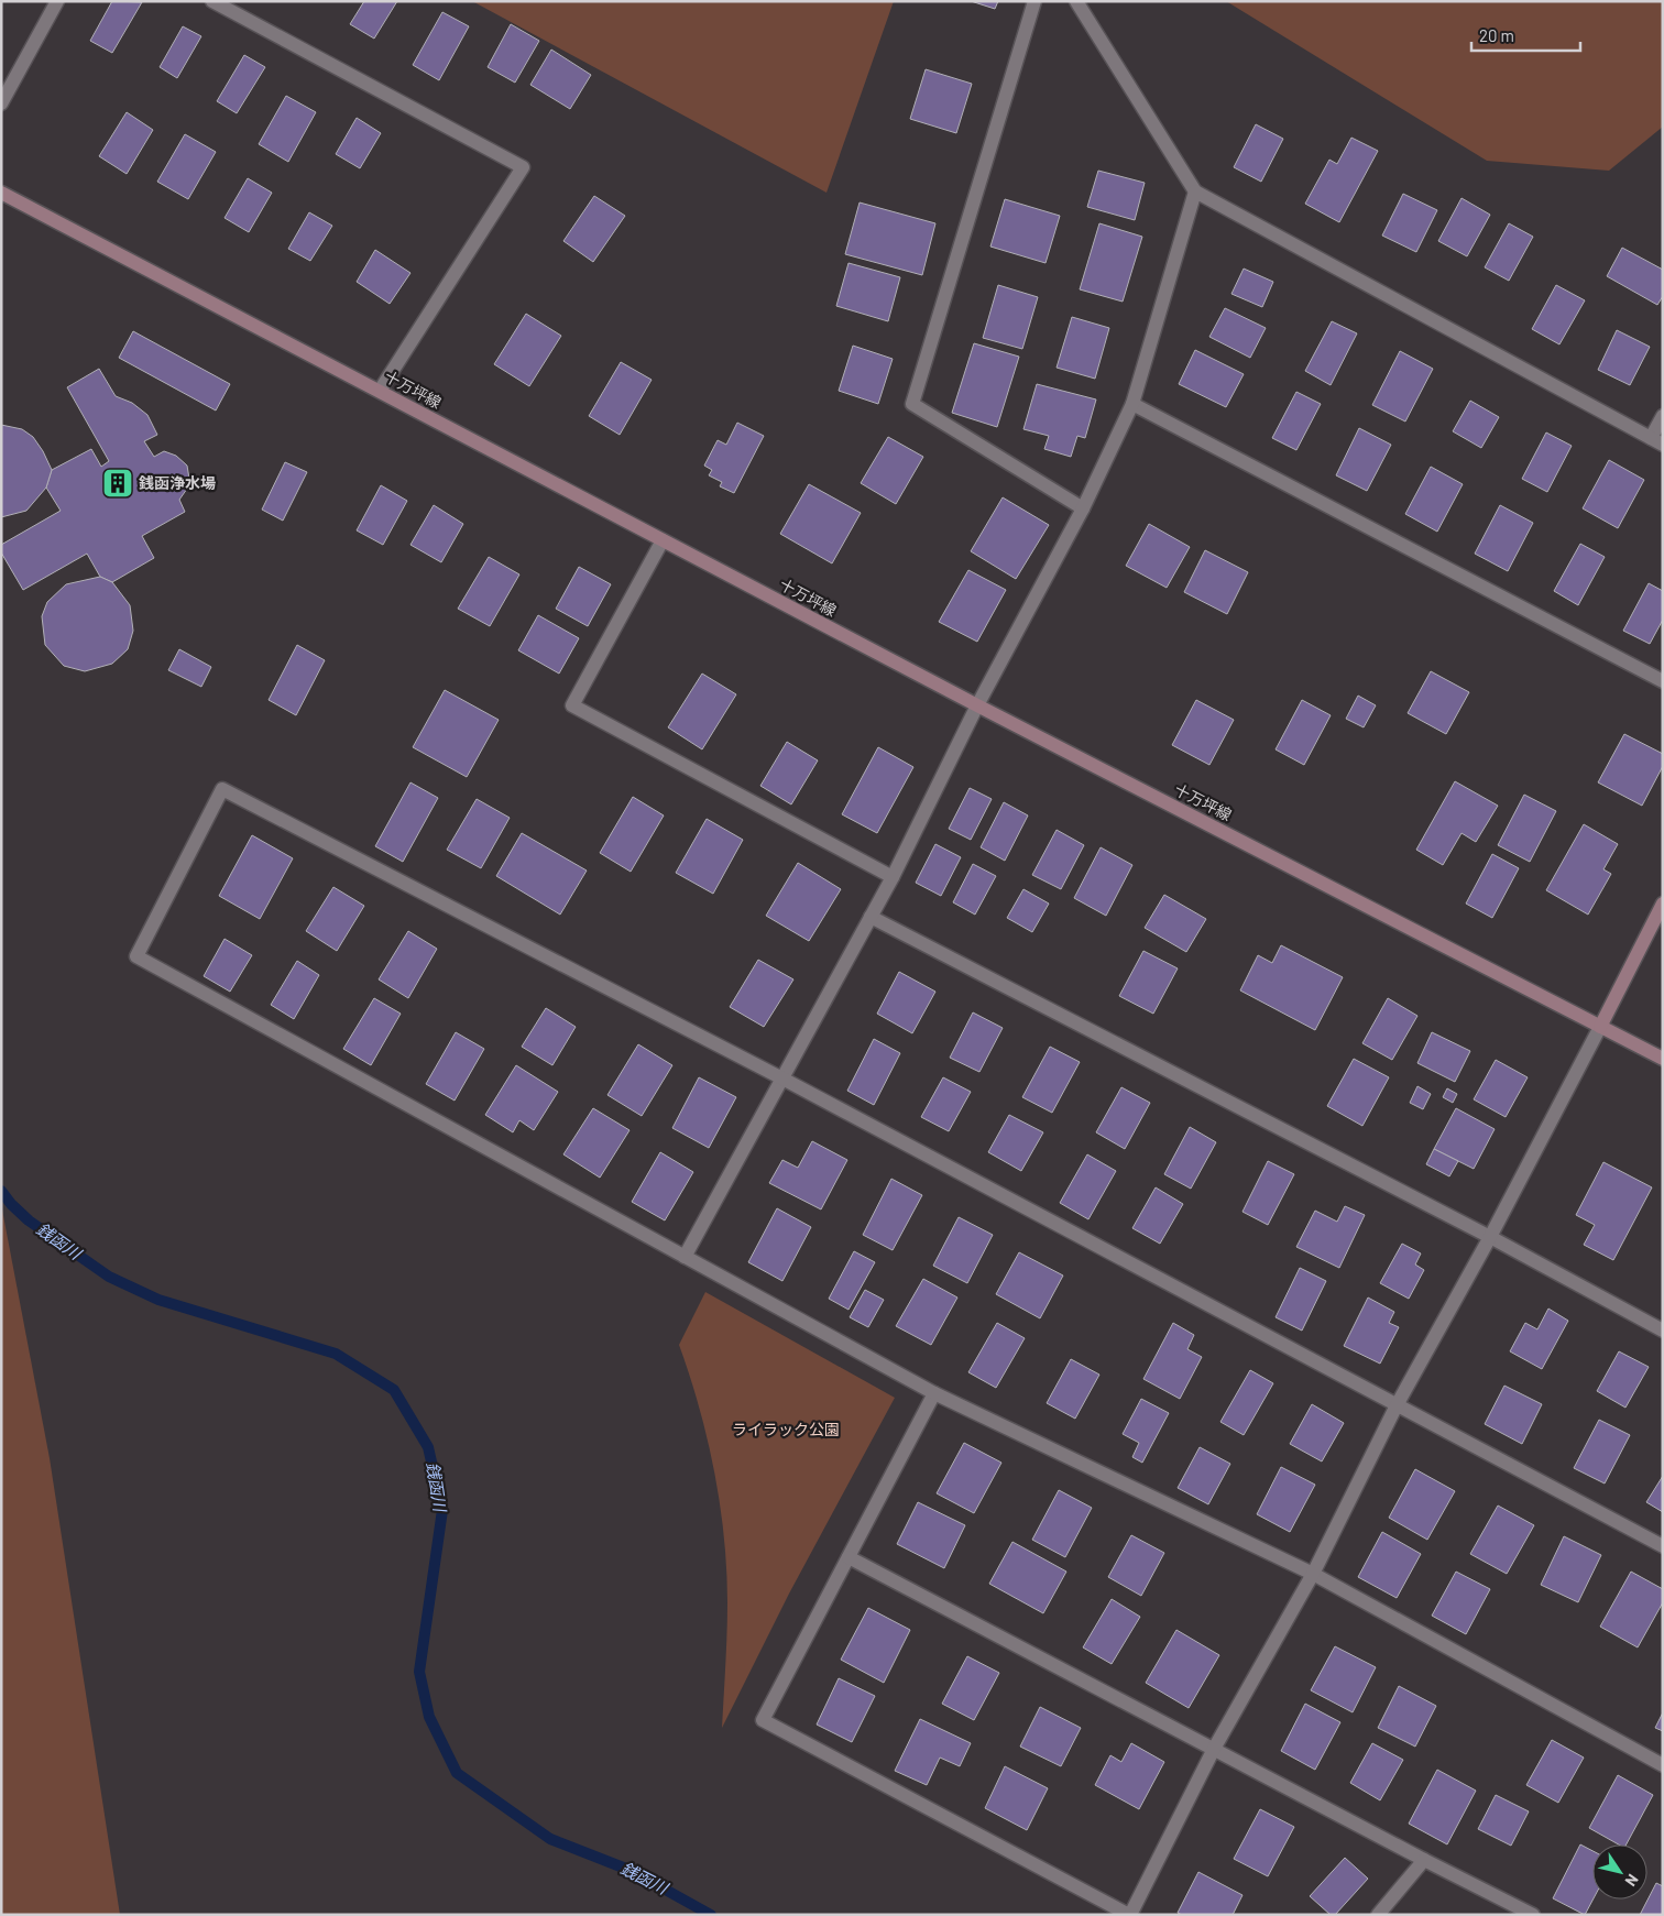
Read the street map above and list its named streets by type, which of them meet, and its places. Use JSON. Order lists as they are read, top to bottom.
{
  "streets": {
    "street": ["十万坪線"]
  },
  "water": ["銭函川"],
  "parks": ["ライラック公園"],
  "places": {
    "building": ["銭函浄水場"]
  },
  "scale_bar": "20 m",
  "north": "bottom right"
}
